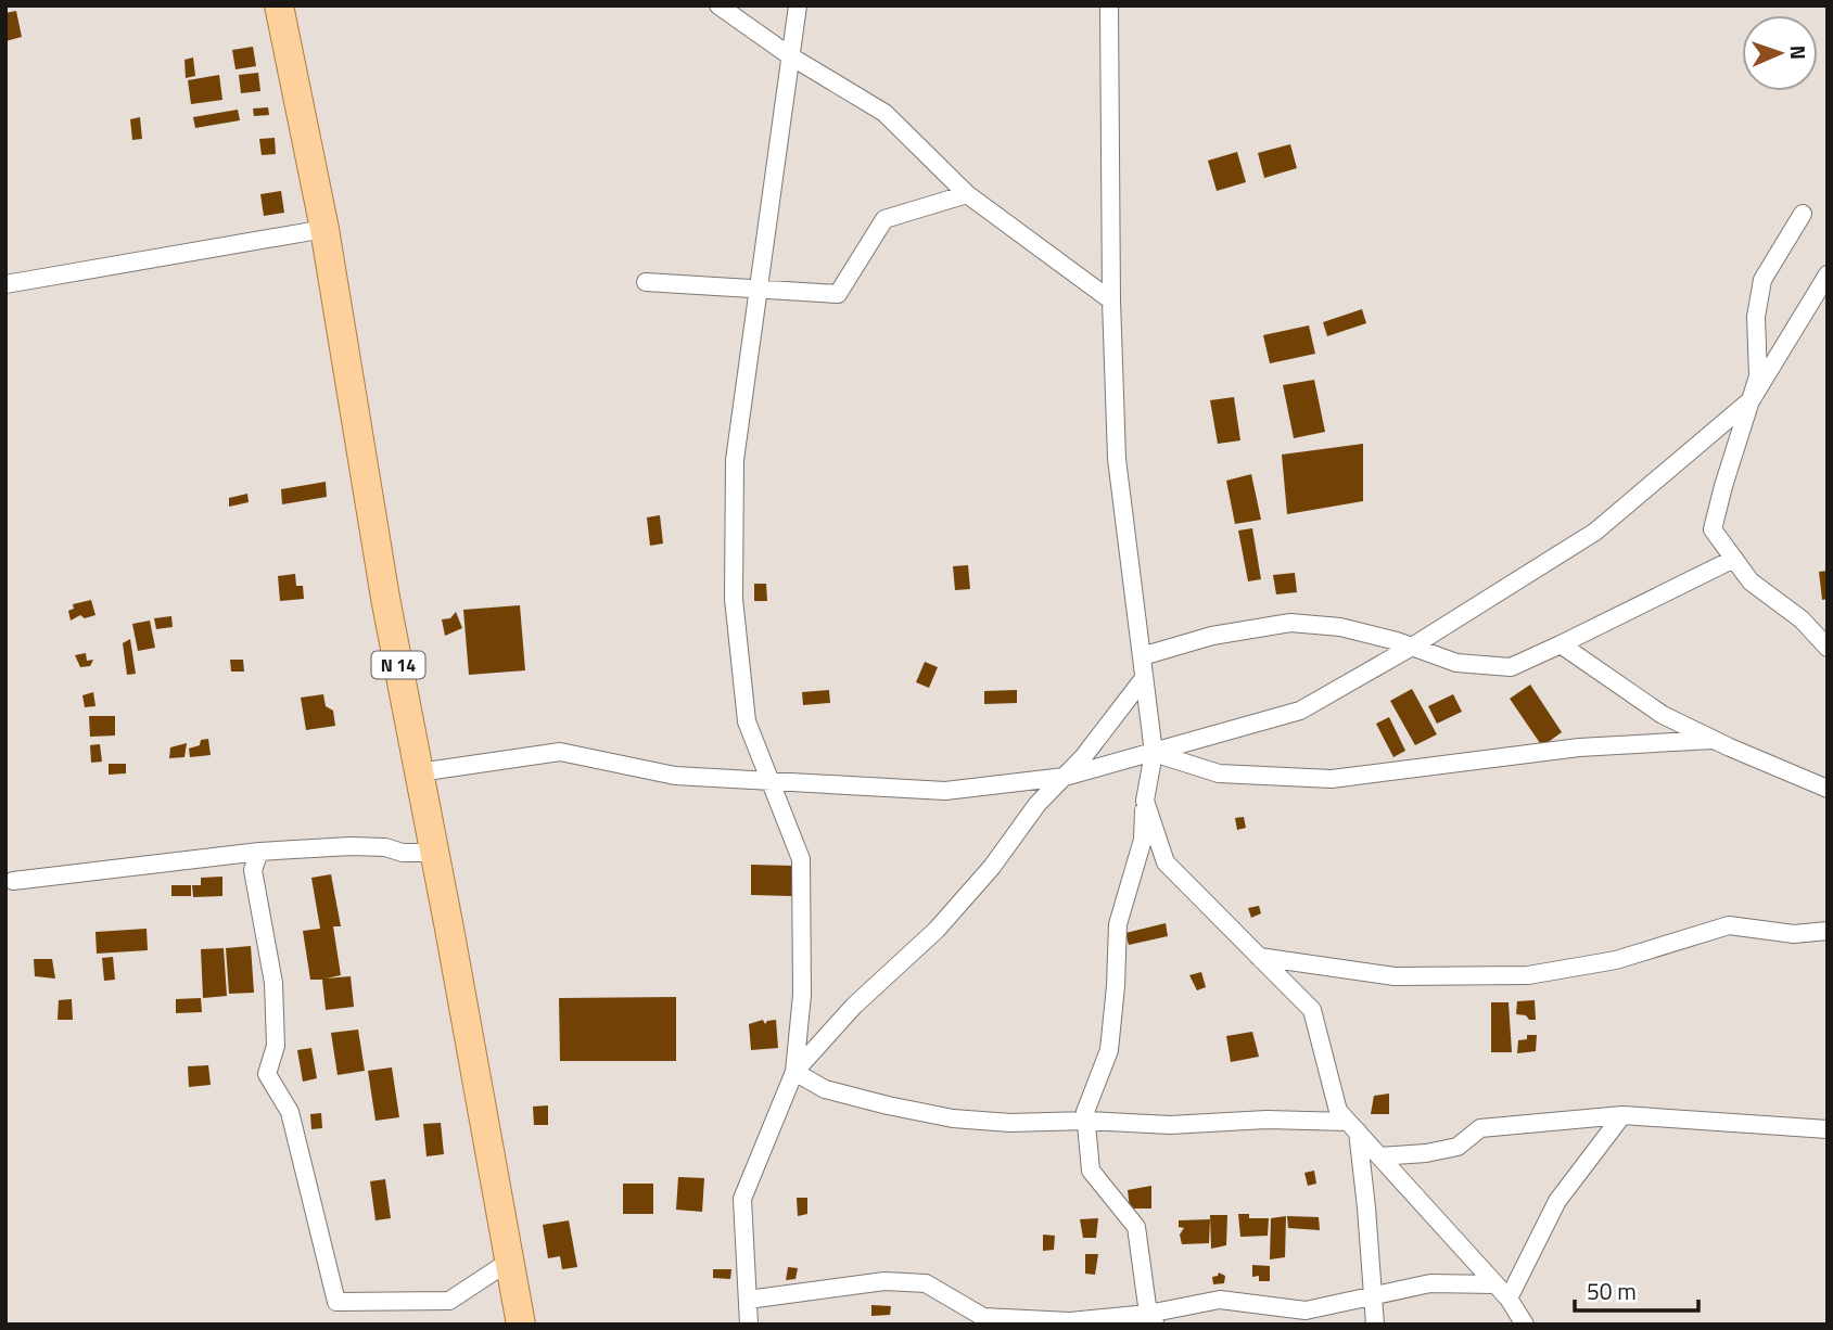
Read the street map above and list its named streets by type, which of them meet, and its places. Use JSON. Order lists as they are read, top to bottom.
{
  "streets": {
    "main road": ["N 14"]
  },
  "scale_bar": "50 m",
  "north": "right"
}
